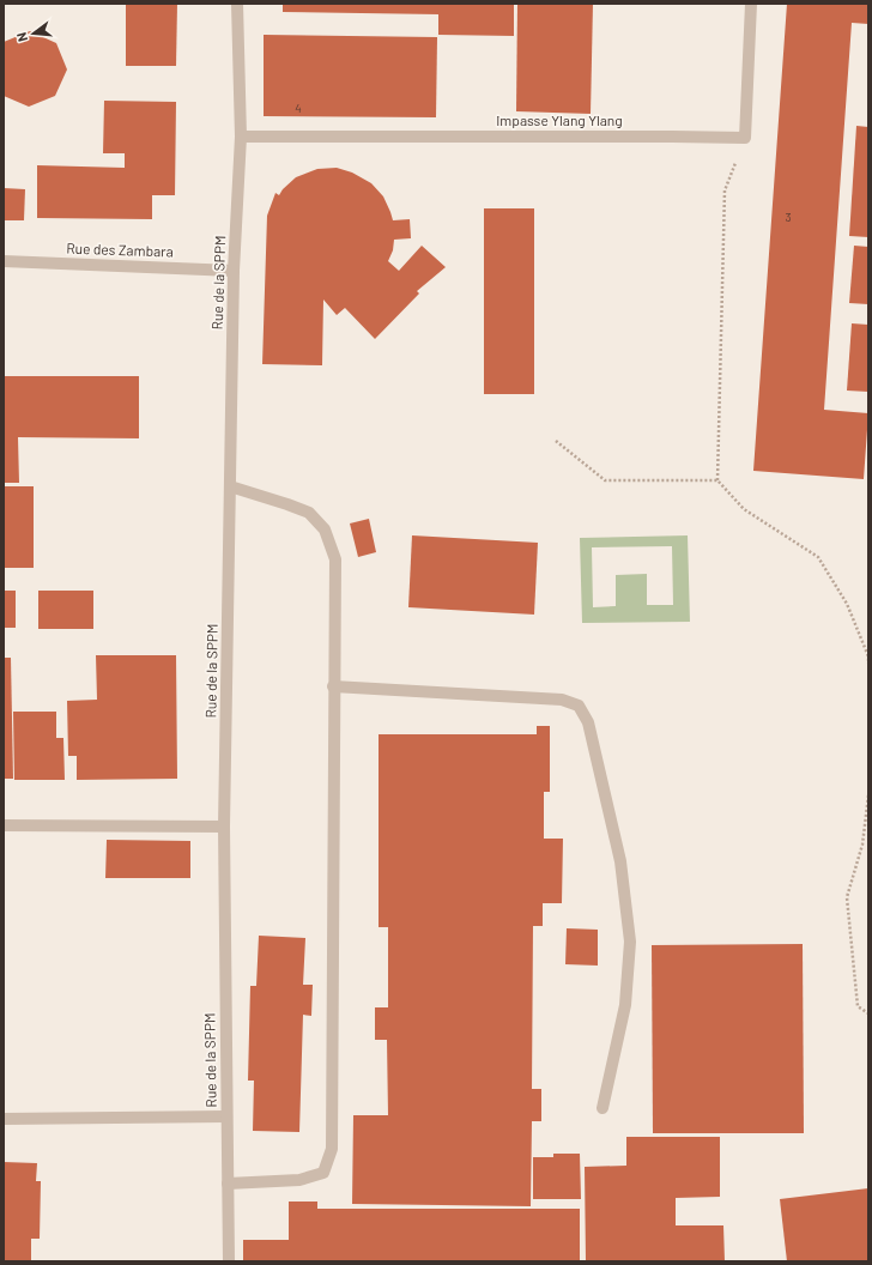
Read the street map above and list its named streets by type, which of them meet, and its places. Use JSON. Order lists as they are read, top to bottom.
{
  "streets": {
    "street": ["Impasse Ylang Ylang", "Rue des Zambara", "Rue de la SPPM"]
  },
  "crossings": [
    ["Impasse Ylang Ylang", "Rue de la SPPM"],
    ["Rue des Zambara", "Rue de la SPPM"]
  ],
  "house_numbers": ["4", "3"],
  "north": "left"
}
